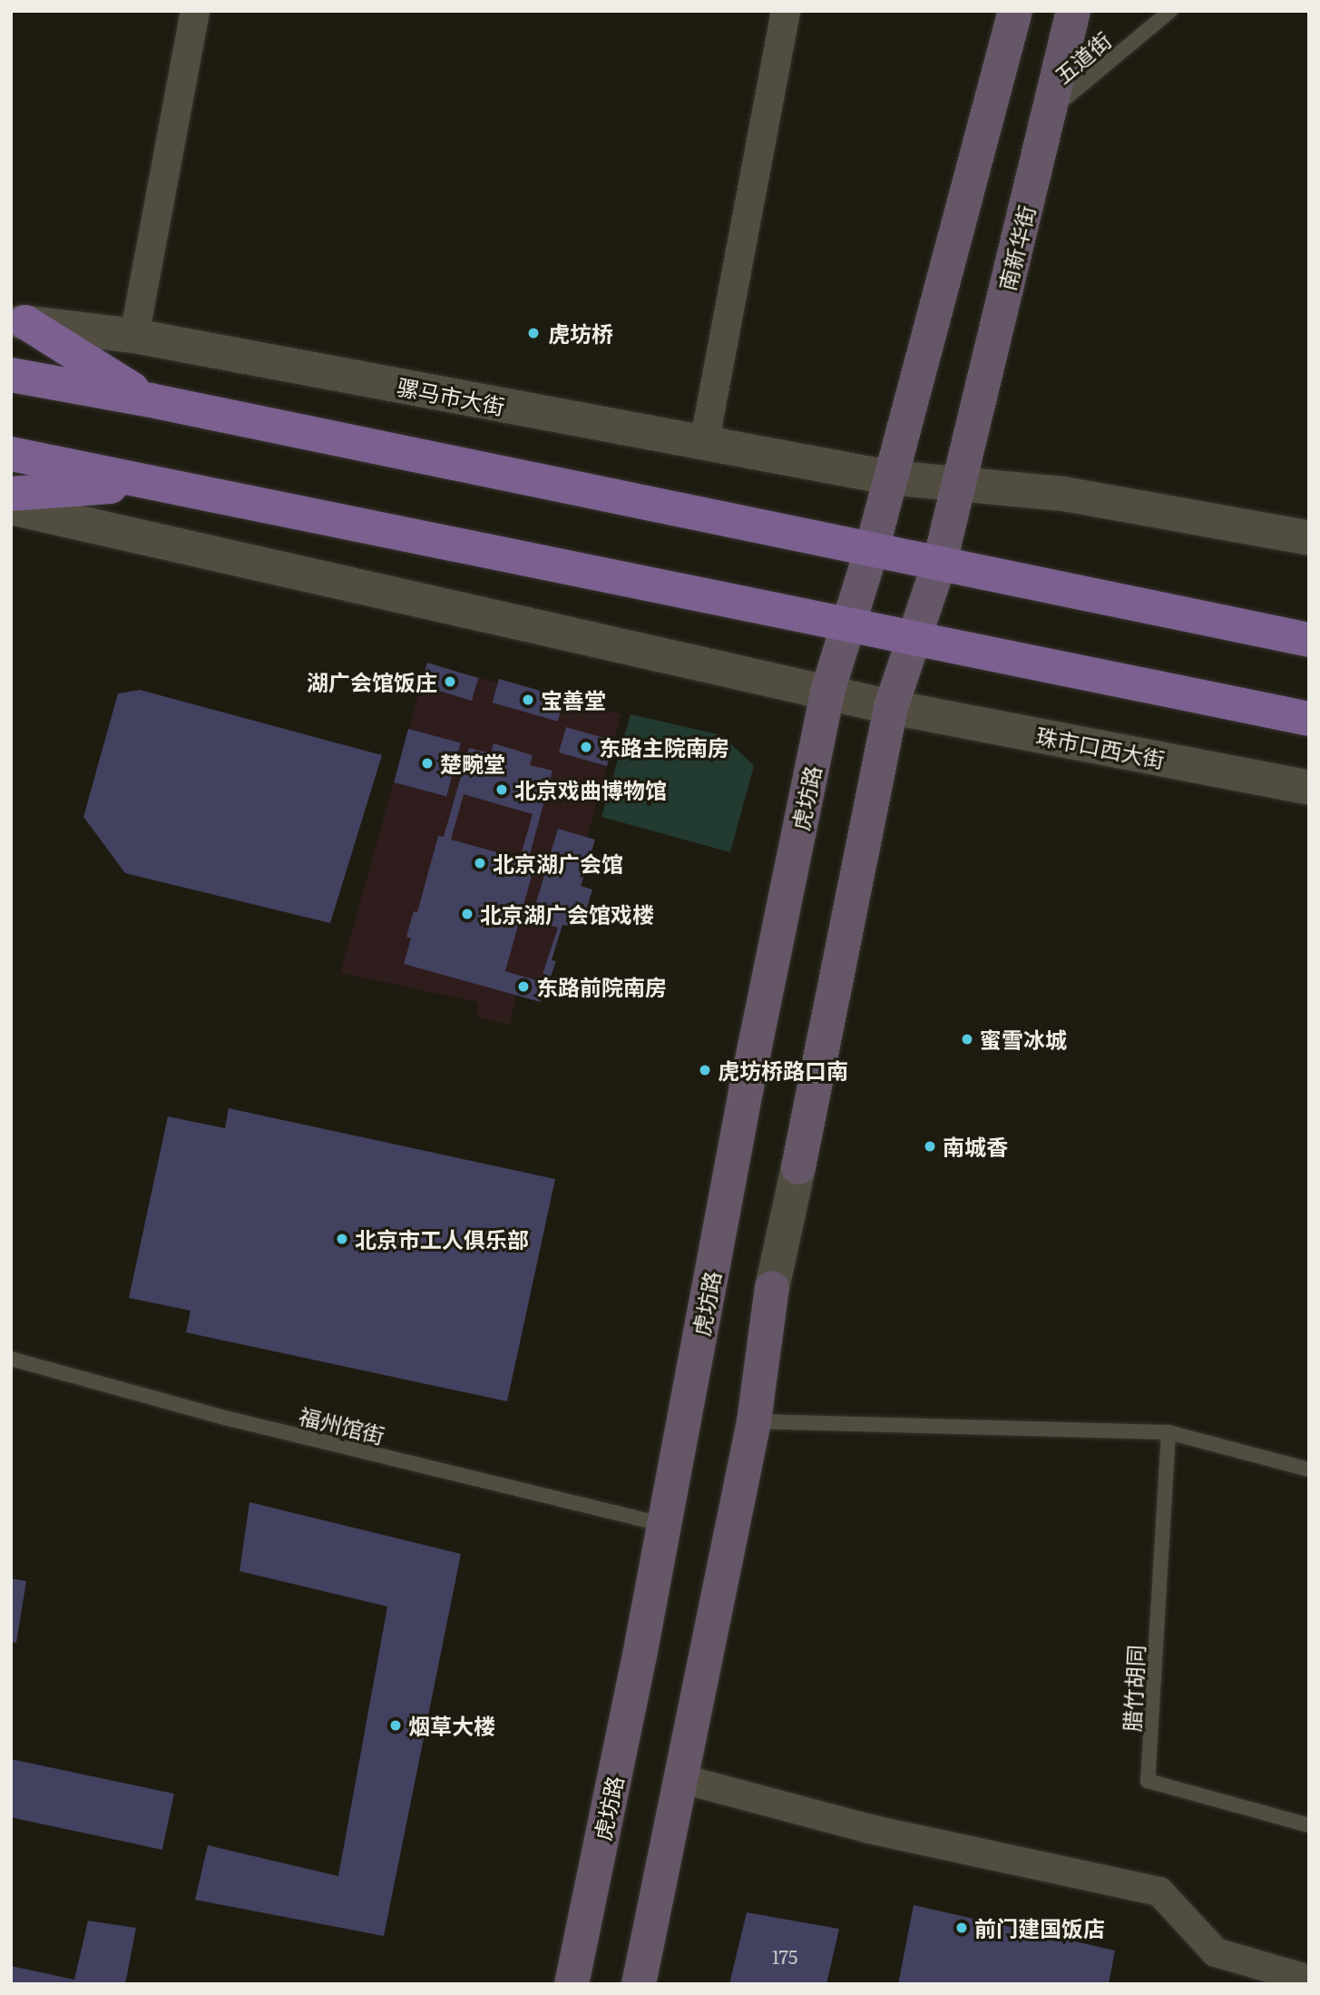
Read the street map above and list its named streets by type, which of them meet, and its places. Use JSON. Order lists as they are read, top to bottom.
{
  "streets": {
    "main road": ["南新华街", "虎坊路"],
    "street": ["骡马市大街", "珠市口西大街"],
    "lane": ["五道街", "福州馆街", "腊竹胡同"]
  },
  "crossings": [
    ["五道街", "南新华街"],
    ["南新华街", "骡马市大街"],
    ["骡马市大街", "虎坊路"],
    ["珠市口西大街", "虎坊路"],
    ["虎坊路", "福州馆街"]
  ],
  "places": [
    "虎坊桥",
    "湖广会馆饭庄",
    "宝善堂",
    "东路主院南房",
    "楚畹堂",
    "北京戏曲博物馆",
    "北京湖广会馆",
    "北京湖广会馆戏楼",
    "东路前院南房",
    "蜜雪冰城",
    "虎坊桥路口南",
    "南城香",
    "北京市工人俱乐部",
    "烟草大楼",
    "前门建国饭店"
  ],
  "house_numbers": ["175"]
}
